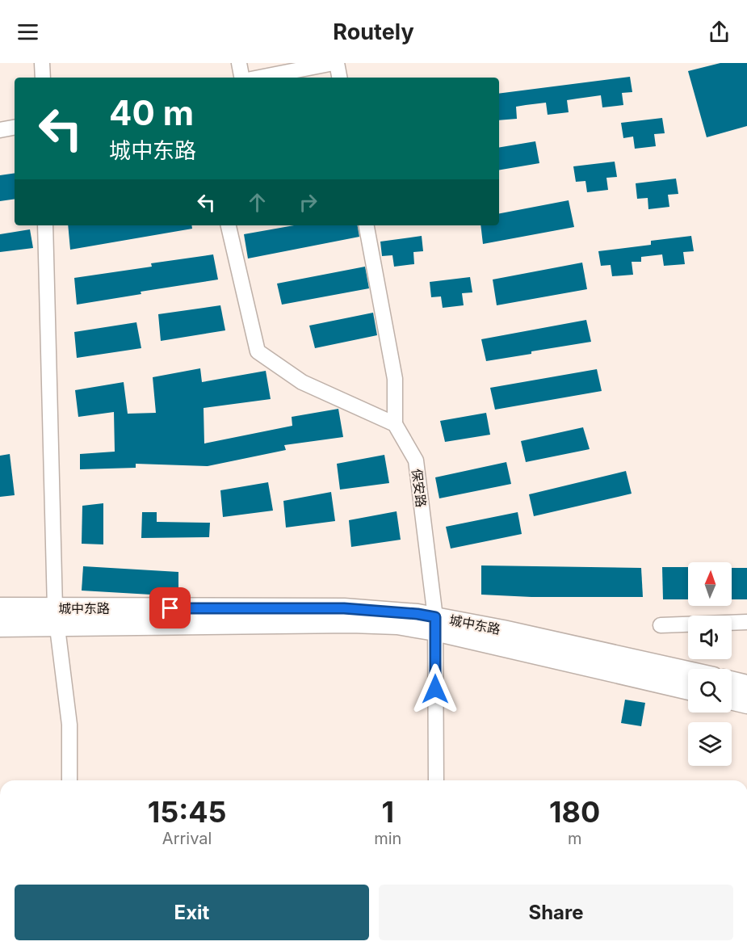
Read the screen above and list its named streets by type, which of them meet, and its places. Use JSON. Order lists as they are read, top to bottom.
{
  "streets": {
    "main road": ["城中东路"],
    "street": ["保安路"]
  },
  "crossings": [
    ["保安路", "城中东路"]
  ],
  "north": "top",
  "page": {
    "header": "Routely",
    "turn": ["40 m", "城中东路"],
    "eta": [
      "15:45",
      "Arrival",
      "1",
      "min",
      "180",
      "m"
    ],
    "buttons": ["Exit", "Share"]
  }
}
